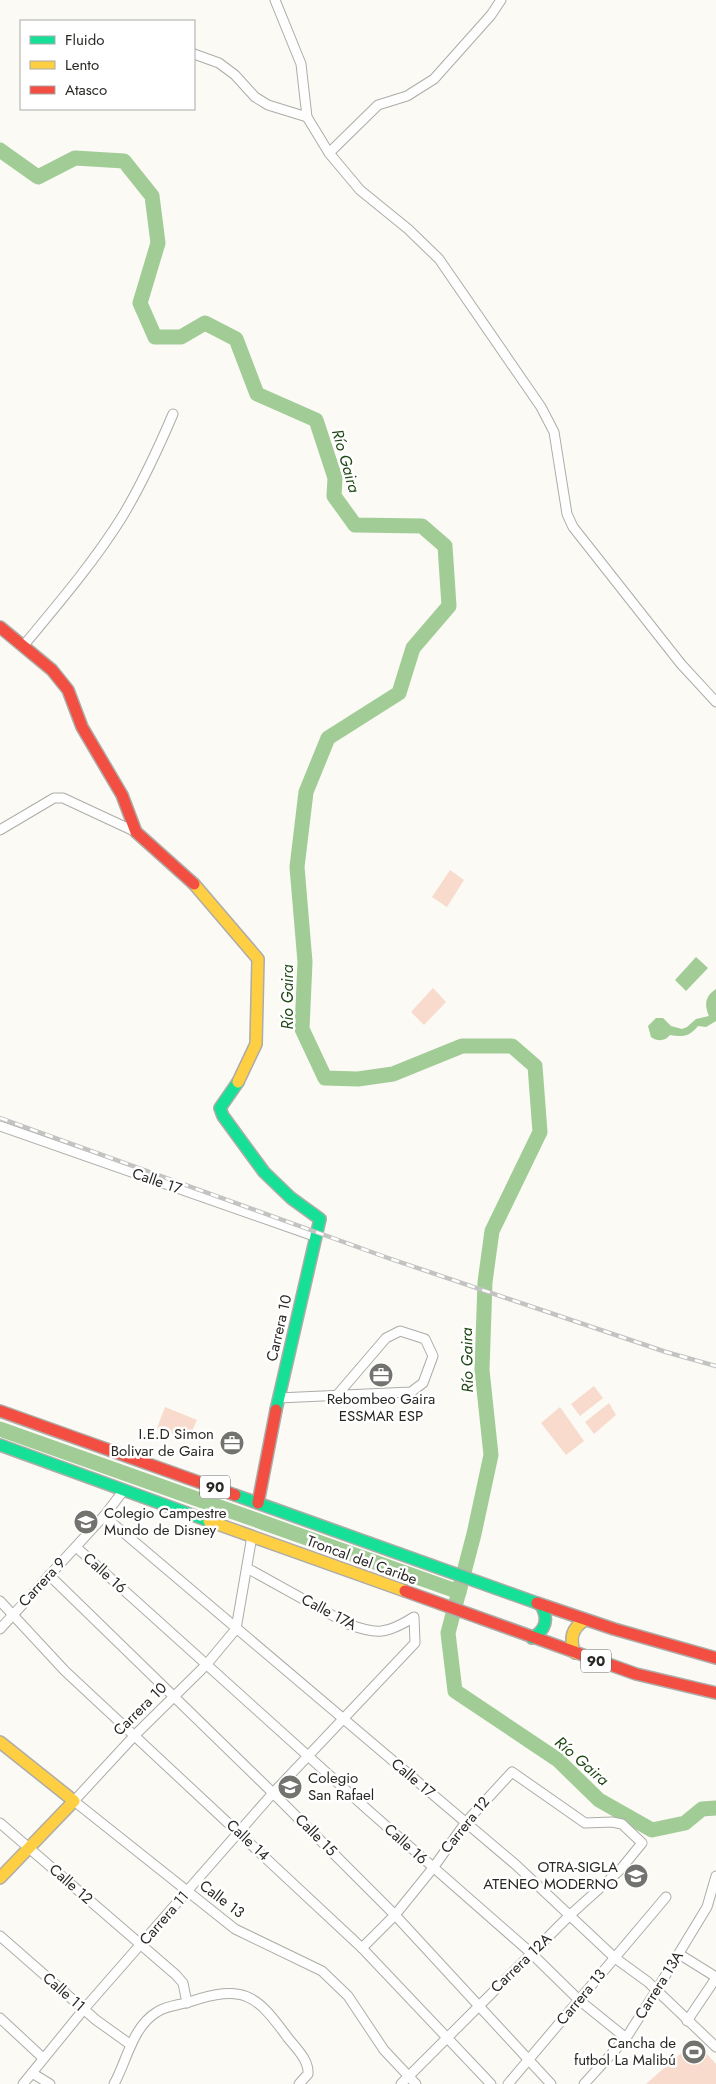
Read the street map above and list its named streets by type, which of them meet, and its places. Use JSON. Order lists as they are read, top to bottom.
{
  "streets": {
    "main road": [
      "Carrera 10",
      "90",
      "Troncal del Caribe",
      "Calle 13"
    ],
    "street": [
      "Calle 17",
      "Calle 16",
      "Carrera 9",
      "Calle 17A",
      "Carrera 12",
      "Calle 15",
      "Calle 14",
      "Calle 12",
      "Carrera 11",
      "Carrera 12A",
      "Carrera 13A",
      "Calle 11",
      "Carrera 13"
    ]
  },
  "crossings": [
    ["Calle 17", "Carrera 10"],
    ["Calle 17", "Carrera 9"],
    ["Calle 17", "Carrera 12"],
    ["Calle 17", "Carrera 11"],
    ["Calle 17", "Carrera 12A"],
    ["Calle 17", "Carrera 13A"],
    ["Calle 17", "Carrera 13"],
    ["Carrera 10", "Troncal del Caribe"],
    ["Carrera 10", "Calle 16"],
    ["Carrera 10", "Calle 15"],
    ["Carrera 10", "Calle 14"],
    ["Carrera 10", "Calle 12"],
    ["Carrera 10", "Calle 13"],
    ["Troncal del Caribe", "Carrera 9"],
    ["Calle 16", "Carrera 9"],
    ["Calle 16", "Carrera 12"],
    ["Calle 16", "Carrera 11"],
    ["Calle 16", "Carrera 12A"],
    ["Calle 16", "Carrera 13A"],
    ["Calle 16", "Carrera 13"],
    ["Carrera 9", "Calle 15"],
    ["Carrera 9", "Calle 14"],
    ["Calle 17A", "Carrera 11"],
    ["Carrera 12", "Calle 15"],
    ["Carrera 12", "Calle 14"],
    ["Carrera 12", "Carrera 12A"],
    ["Calle 15", "Carrera 11"],
    ["Calle 15", "Carrera 12A"],
    ["Calle 15", "Carrera 13"],
    ["Calle 14", "Carrera 11"],
    ["Calle 14", "Carrera 12A"],
    ["Calle 12", "Carrera 11"],
    ["Calle 13", "Carrera 11"],
    ["Calle 13", "Carrera 12A"],
    ["Carrera 11", "Calle 11"]
  ],
  "water": ["Río Gaira"],
  "places": {
    "office": ["Rebombeo Gaira ESSMAR ESP", "I.E.D Simon Bolivar de Gaira"],
    "school or university": ["Colegio Campestre Mundo de Disney", "Colegio San Rafael", "OTRA-SIGLA ATENEO MODERNO"],
    "sports": ["Cancha de futbol La Malibú"]
  },
  "legend": ["Fluido", "Lento", "Atasco"]
}
